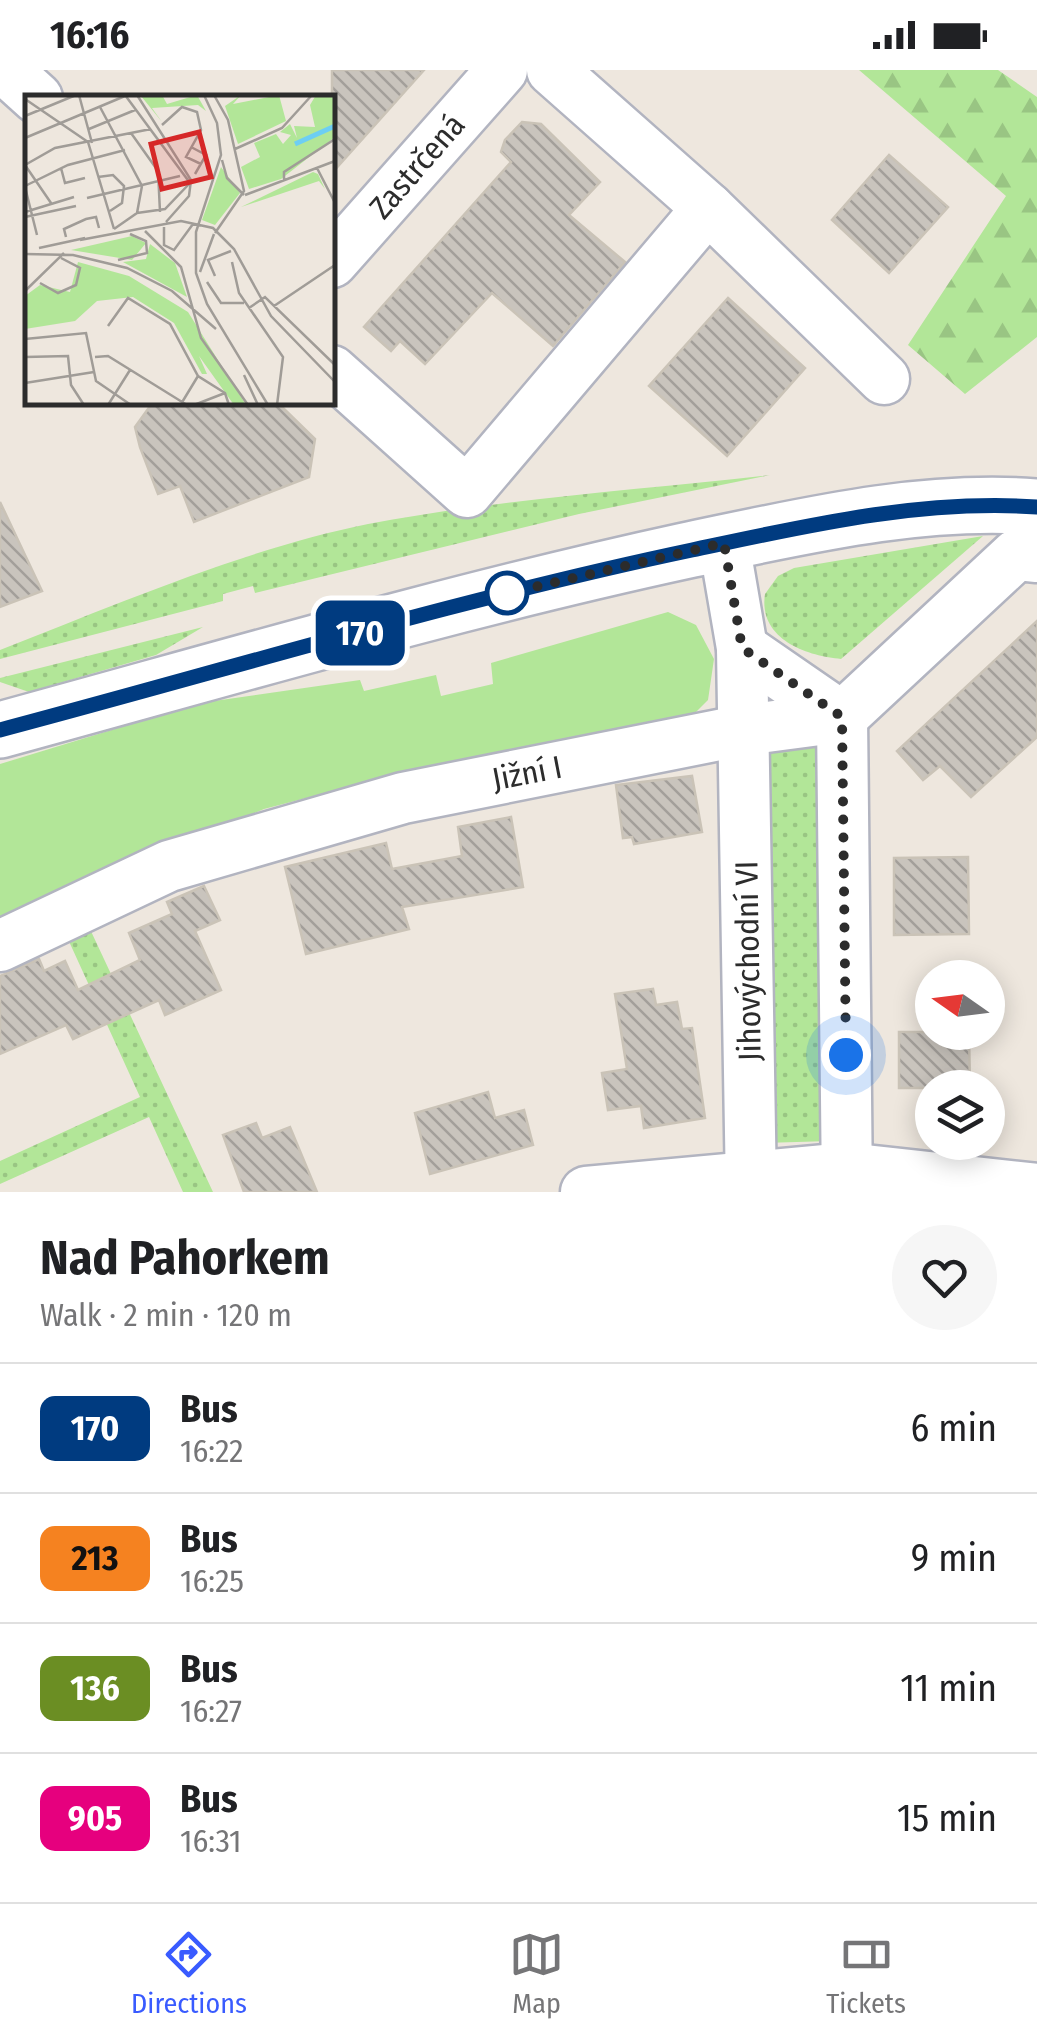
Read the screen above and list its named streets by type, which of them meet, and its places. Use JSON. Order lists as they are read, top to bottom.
{
  "streets": {
    "street": ["Zastrčená", "Jižní I", "Jihovýchodní VI"]
  },
  "crossings": [
    ["Jižní I", "Jihovýchodní VI"]
  ],
  "lines": ["bus line 170"],
  "north": "left",
  "page": {
    "status": "16:16",
    "on_map": "170",
    "heading": ["Nad Pahorkem", "Walk · 2 min · 120 m"],
    "list": [
      {
        "mark": "170",
        "name": "Bus",
        "note": "16:22",
        "value": "6 min"
      },
      {
        "mark": "213",
        "name": "Bus",
        "note": "16:25",
        "value": "9 min"
      },
      {
        "mark": "136",
        "name": "Bus",
        "note": "16:27",
        "value": "11 min"
      },
      {
        "mark": "905",
        "name": "Bus",
        "note": "16:31",
        "value": "15 min"
      }
    ],
    "tabs": ["Directions", "Map", "Tickets"]
  }
}
